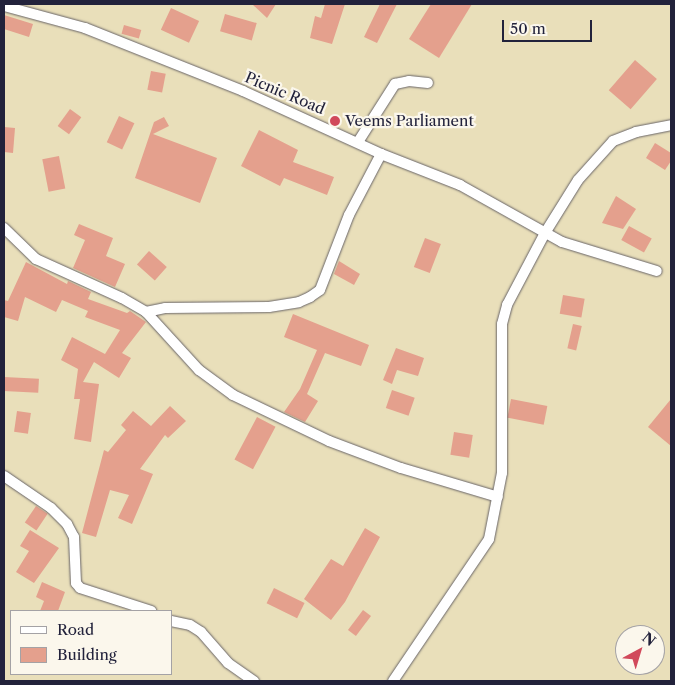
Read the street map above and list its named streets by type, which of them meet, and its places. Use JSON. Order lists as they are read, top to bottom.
{
  "streets": {
    "street": ["Picnic Road"]
  },
  "places": ["Veems Parliament"],
  "legend": ["Road", "Building"],
  "scale_bar": "50 m",
  "north": "top right"
}
